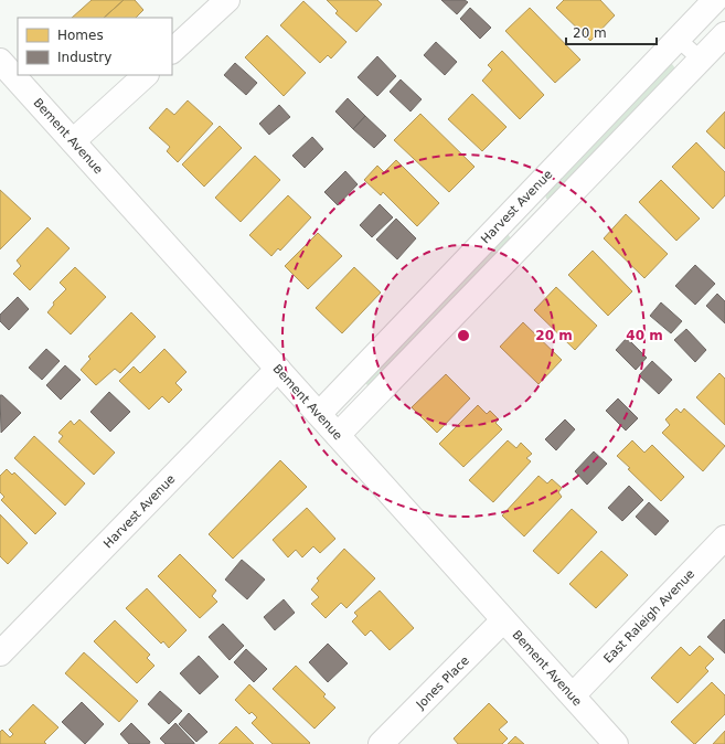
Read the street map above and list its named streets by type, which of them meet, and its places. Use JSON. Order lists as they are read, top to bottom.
{
  "streets": {
    "street": [
      "Bement Avenue",
      "Harvest Avenue",
      "East Raleigh Avenue",
      "Jones Place"
    ]
  },
  "crossings": [
    ["Bement Avenue", "Harvest Avenue"],
    ["Bement Avenue", "East Raleigh Avenue"],
    ["Bement Avenue", "Jones Place"]
  ],
  "legend": ["Homes", "Industry"],
  "scale_bar": "20 m",
  "rings": ["20 m", "40 m"]
}
